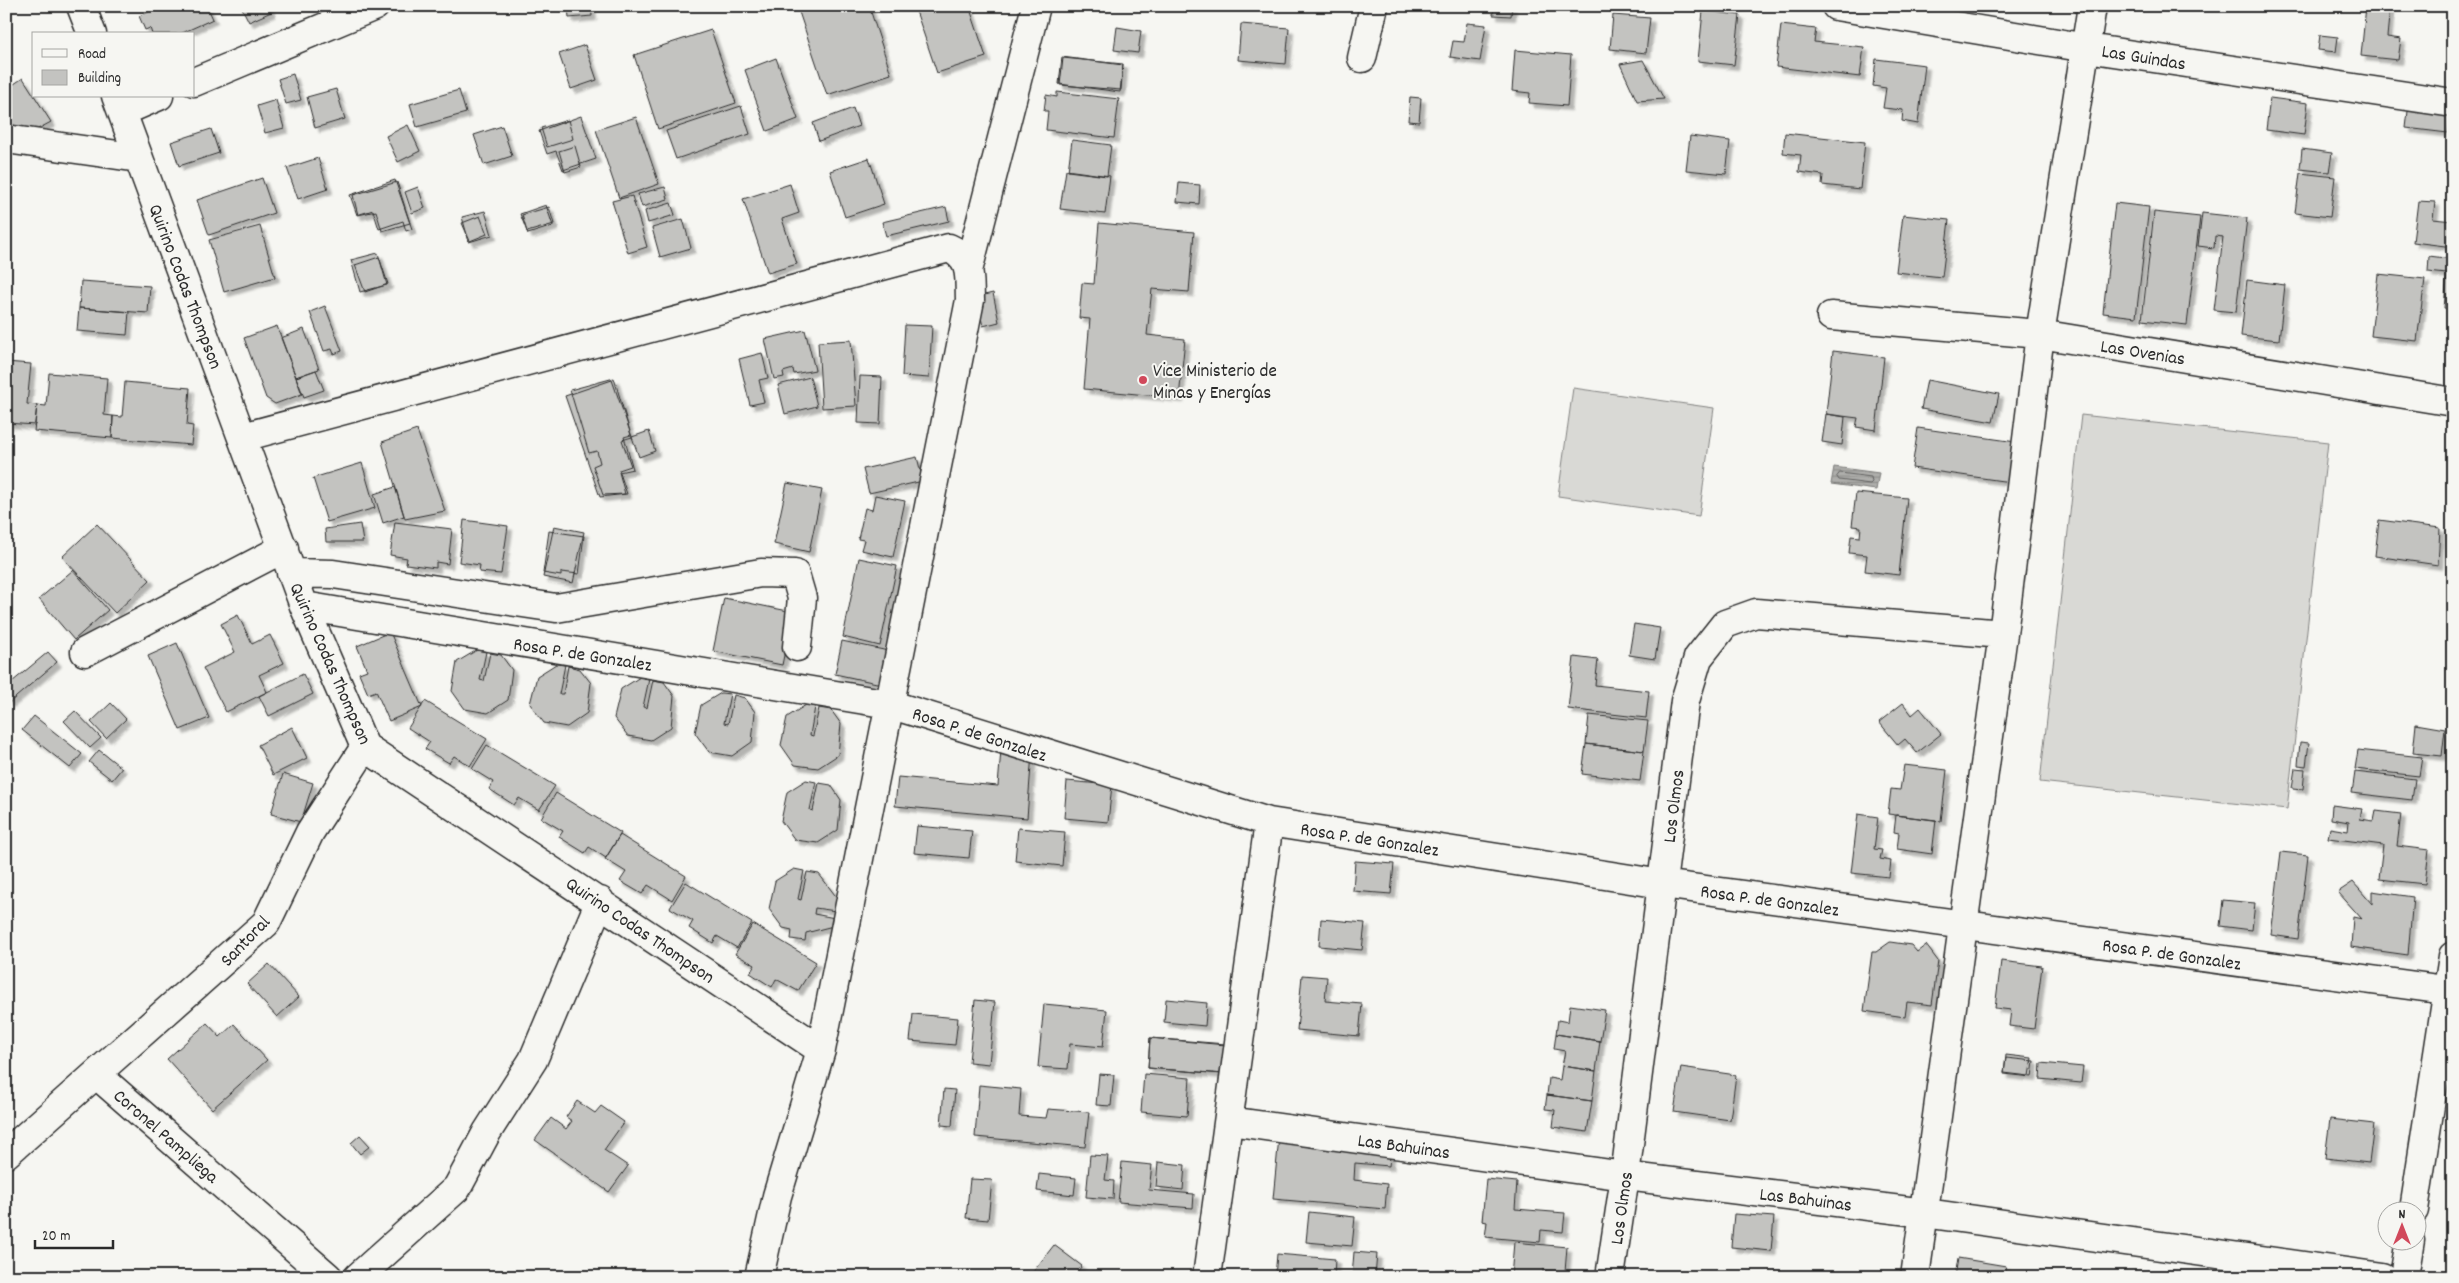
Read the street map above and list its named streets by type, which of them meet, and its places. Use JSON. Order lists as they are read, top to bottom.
{
  "streets": {
    "street": [
      "Las Guindas",
      "Quirino Codas Thompson",
      "Las Ovenias",
      "Rosa P. de Gonzalez",
      "Los Olmos",
      "Santoral",
      "Coronel Pampliega",
      "Las Bahuinas"
    ]
  },
  "crossings": [
    ["Quirino Codas Thompson", "Rosa P. de Gonzalez"],
    ["Quirino Codas Thompson", "Santoral"],
    ["Rosa P. de Gonzalez", "Los Olmos"],
    ["Los Olmos", "Las Bahuinas"],
    ["Santoral", "Coronel Pampliega"]
  ],
  "places": ["Vice Ministerio de Minas y Energías"],
  "legend": ["Road", "Building"],
  "scale_bar": "20 m",
  "north": "top"
}
